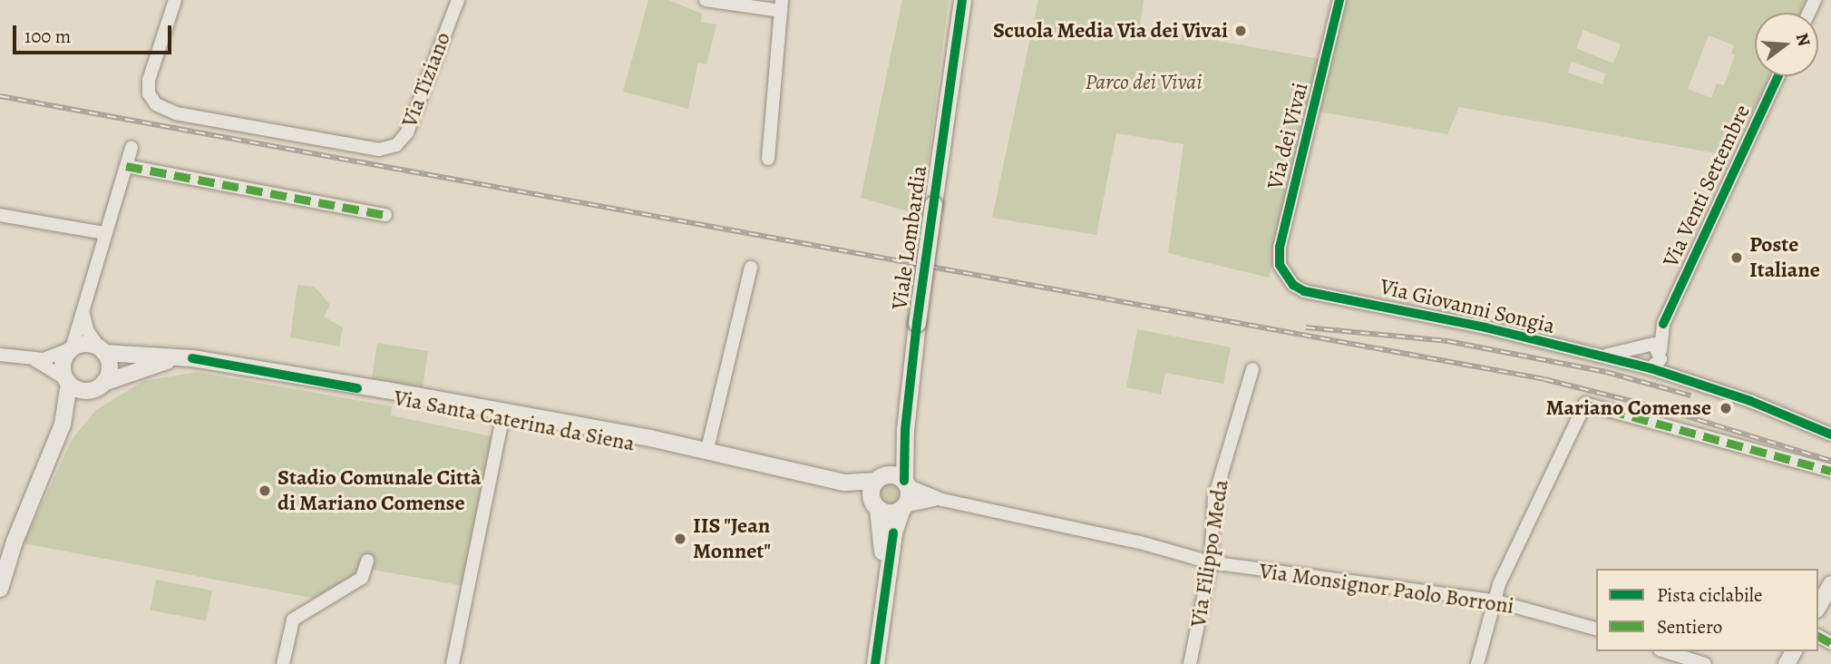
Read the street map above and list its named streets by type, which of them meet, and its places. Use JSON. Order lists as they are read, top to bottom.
{
  "streets": {
    "main road": ["Viale Lombardia"],
    "street": [
      "Via Tiziano",
      "Via dei Vivai",
      "Via Venti Settembre",
      "Via Giovanni Songia",
      "Via Santa Caterina da Siena",
      "Via Filippo Meda",
      "Via Monsignor Paolo Borroni"
    ]
  },
  "crossings": [
    ["Via dei Vivai", "Via Giovanni Songia"],
    ["Via Venti Settembre", "Via Giovanni Songia"],
    ["Viale Lombardia", "Via Santa Caterina da Siena"],
    ["Via Filippo Meda", "Via Monsignor Paolo Borroni"]
  ],
  "parks": ["Parco dei Vivai"],
  "places": [
    "Scuola Media Via dei Vivai",
    "Poste Italiane",
    "Mariano Comense",
    "Stadio Comunale Città di Mariano Comense",
    "IIS \"Jean Monnet\""
  ],
  "legend": ["Pista ciclabile", "Sentiero"],
  "scale_bar": "100 m",
  "north": "right"
}
